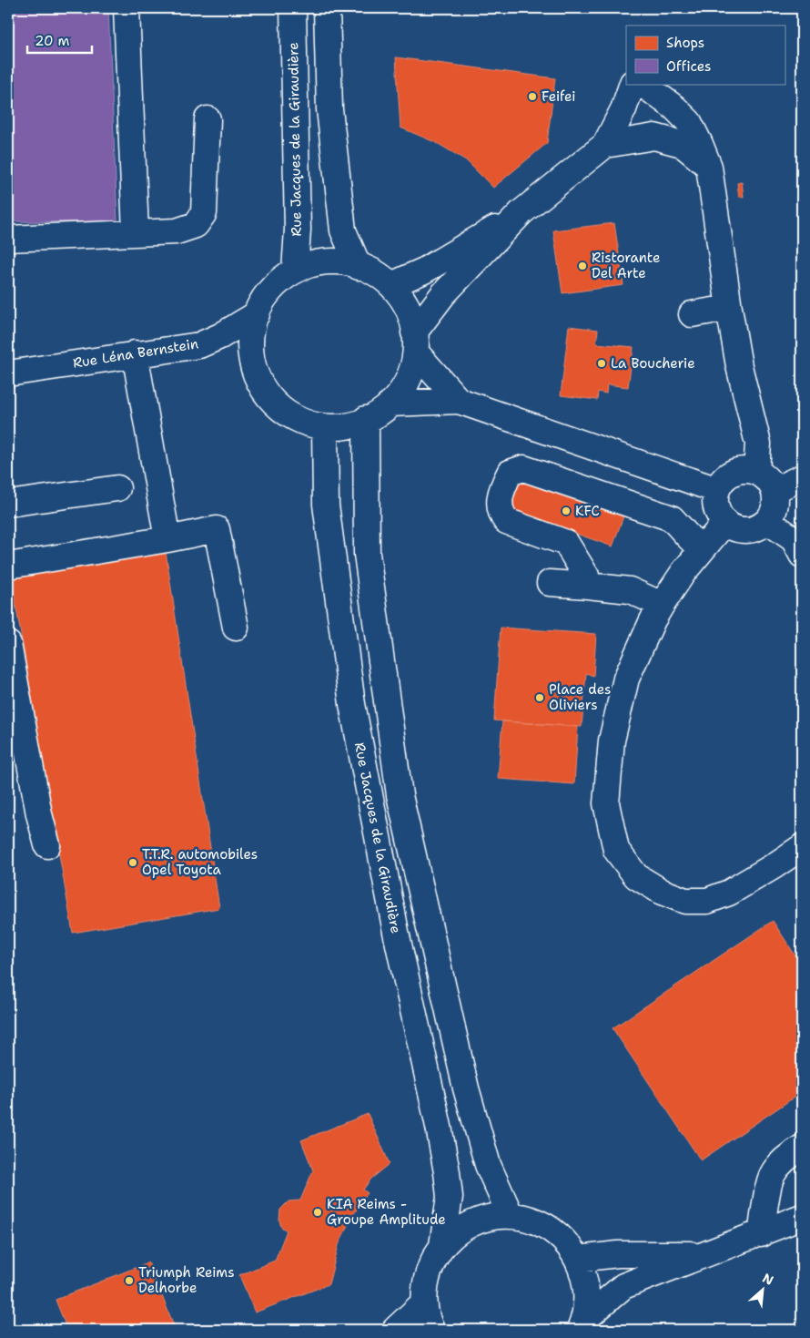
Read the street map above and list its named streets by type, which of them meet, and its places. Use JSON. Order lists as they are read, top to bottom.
{
  "streets": {
    "street": ["Rue Jacques de la Giraudière", "Rue Léna Bernstein"]
  },
  "places": [
    "Feifei",
    "Ristorante Del Arte",
    "La Boucherie",
    "KFC",
    "Place des Oliviers",
    "T.T.R. automobiles Opel Toyota",
    "KIA Reims - Groupe Amplitude",
    "Triumph Reims Delhorbe"
  ],
  "legend": ["Shops", "Offices"],
  "scale_bar": "20 m",
  "north": "top right"
}
